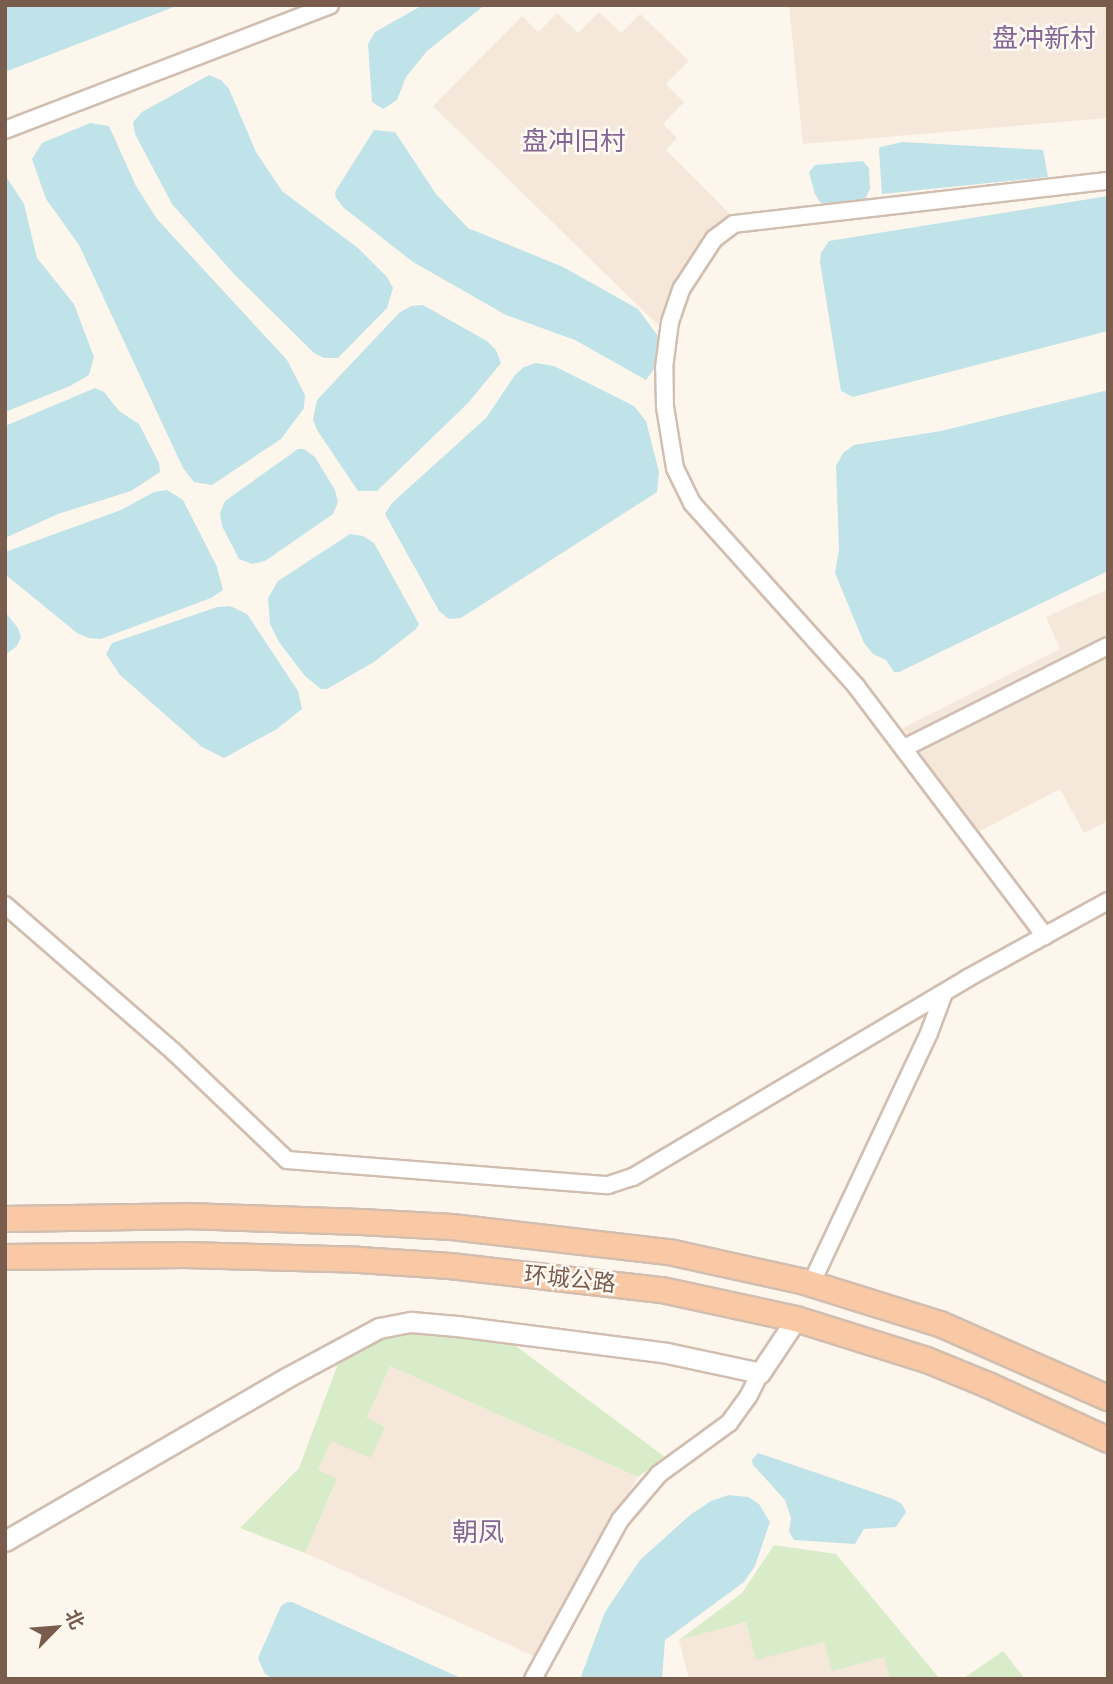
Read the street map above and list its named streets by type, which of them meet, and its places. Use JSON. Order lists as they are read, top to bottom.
{
  "streets": {
    "highway": ["环城公路"]
  },
  "districts": ["盘冲新村", "盘冲旧村", "朝凤"],
  "north": "top right"
}
